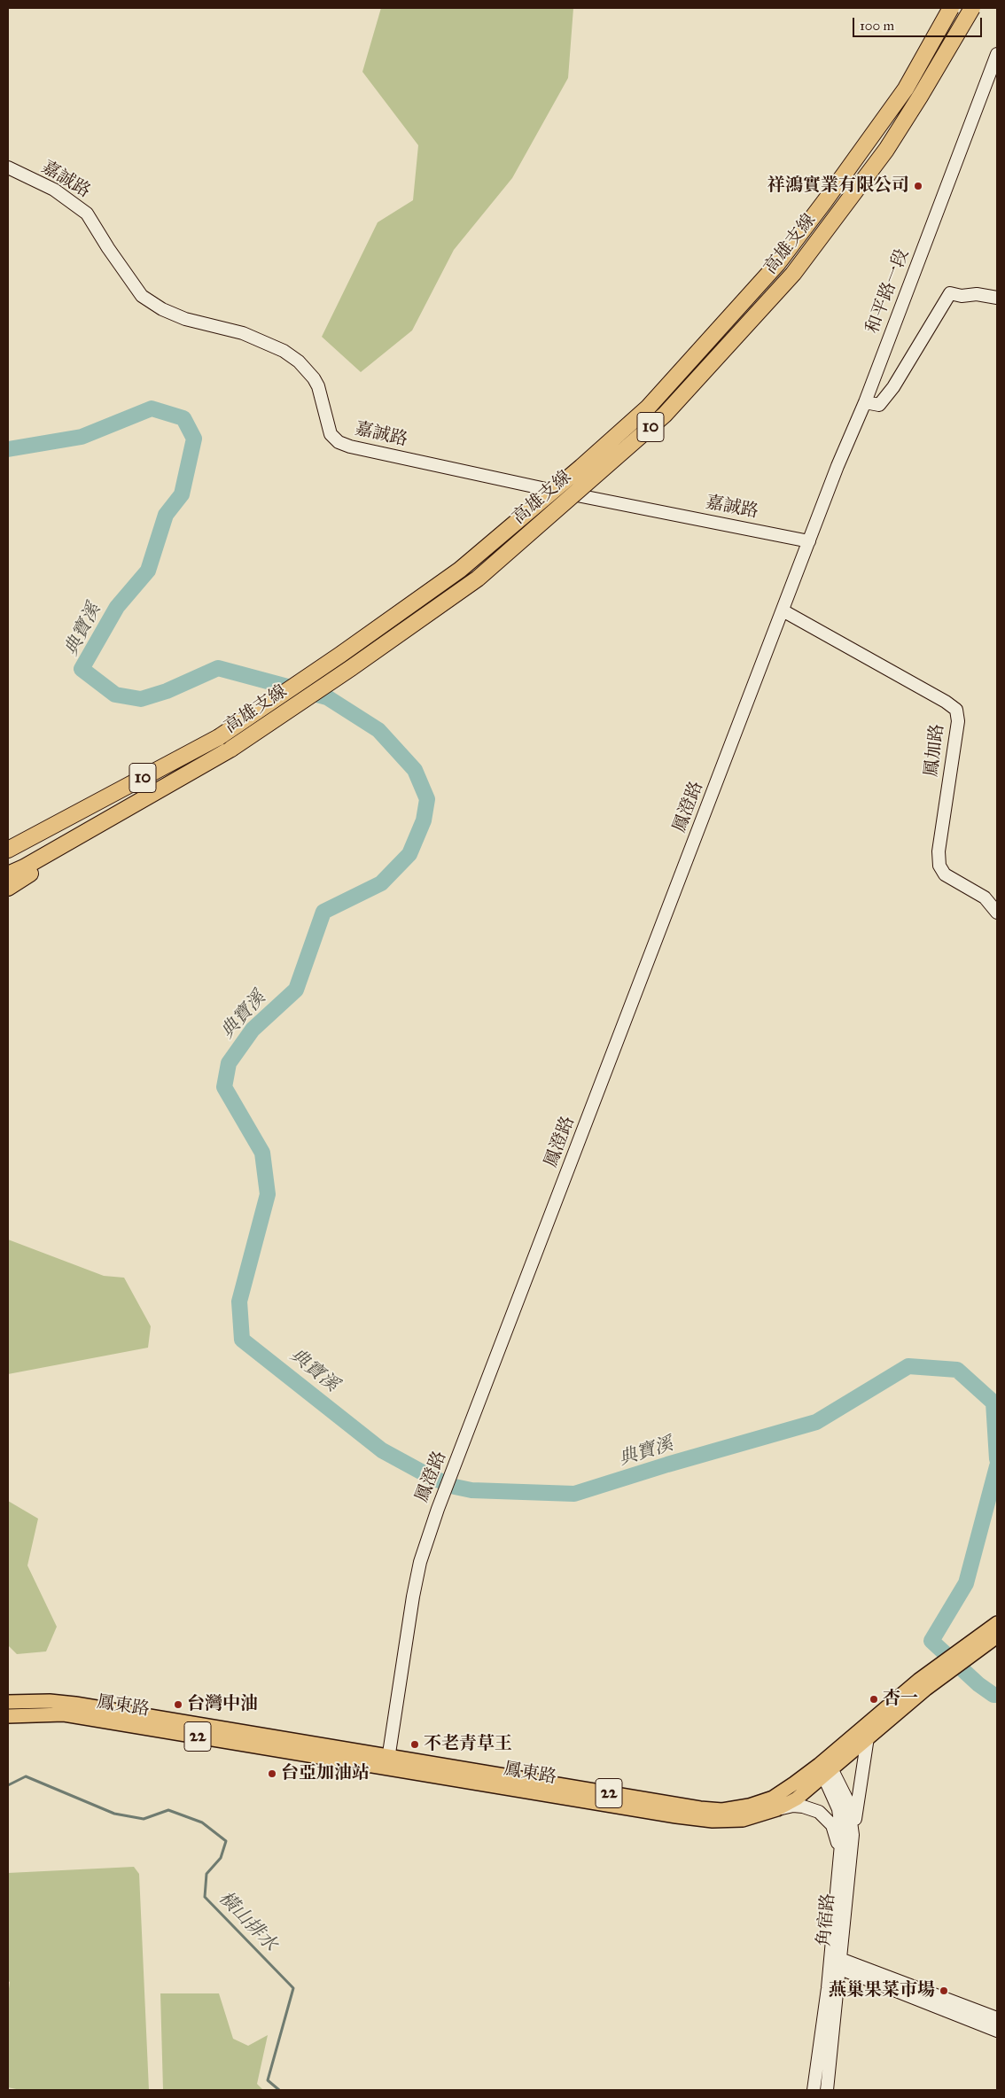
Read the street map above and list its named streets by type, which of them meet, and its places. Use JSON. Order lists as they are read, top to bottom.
{
  "streets": {
    "highway": ["高雄支線", "10"],
    "main road": ["鳳東路", "22"],
    "street": [
      "嘉誠路",
      "和平路一段",
      "鳳加路",
      "鳳澄路",
      "角宿路"
    ]
  },
  "crossings": [
    ["嘉誠路", "和平路一段"],
    ["嘉誠路", "鳳澄路"],
    ["和平路一段", "鳳澄路"],
    ["鳳加路", "鳳澄路"],
    ["鳳澄路", "鳳東路"],
    ["鳳東路", "22"],
    ["鳳東路", "角宿路"]
  ],
  "water": ["典寶溪", "橫山排水"],
  "places": [
    "祥鴻實業有限公司",
    "杏一",
    "台灣中油",
    "不老青草王",
    "台亞加油站",
    "燕巢果菜市場"
  ],
  "scale_bar": "100 m"
}
